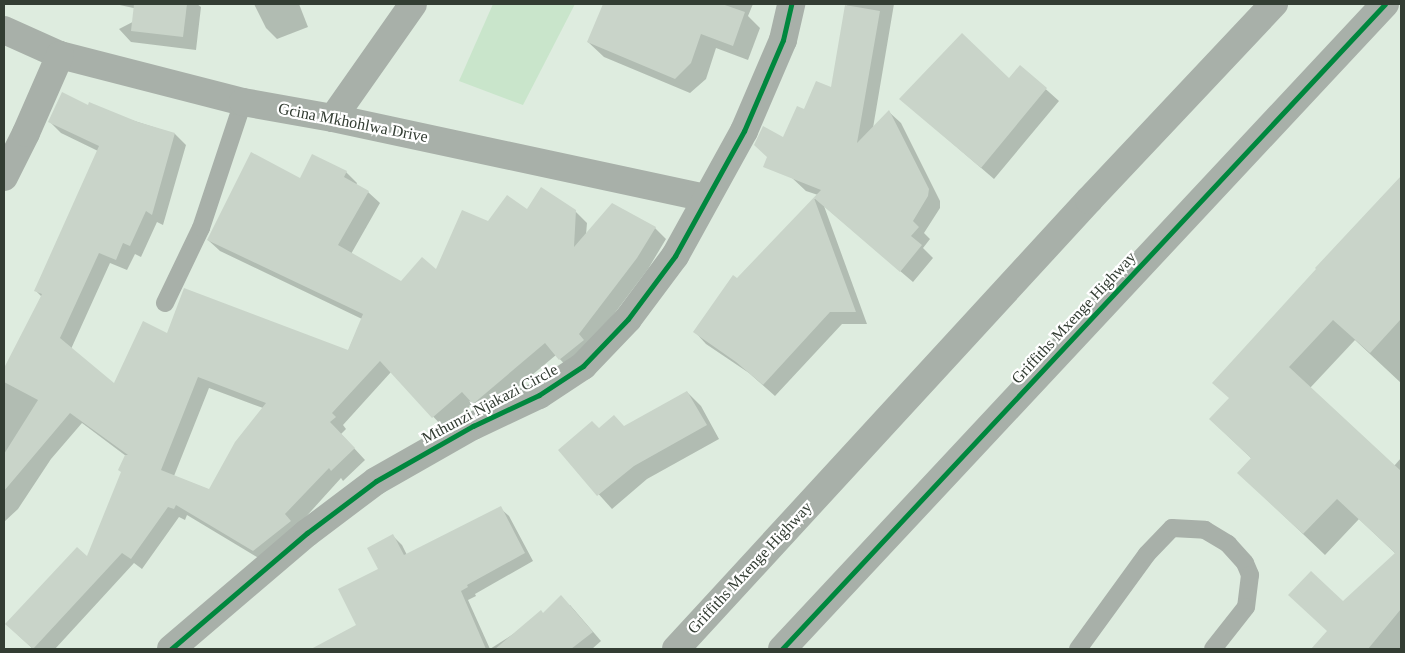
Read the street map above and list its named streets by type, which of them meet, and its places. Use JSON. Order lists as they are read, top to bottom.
{
  "streets": {
    "street": ["Gcina Mkhohlwa Drive", "Griffiths Mxenge Highway", "Mthunzi Njakazi Circle"]
  },
  "crossings": [
    ["Gcina Mkhohlwa Drive", "Mthunzi Njakazi Circle"]
  ]
}
